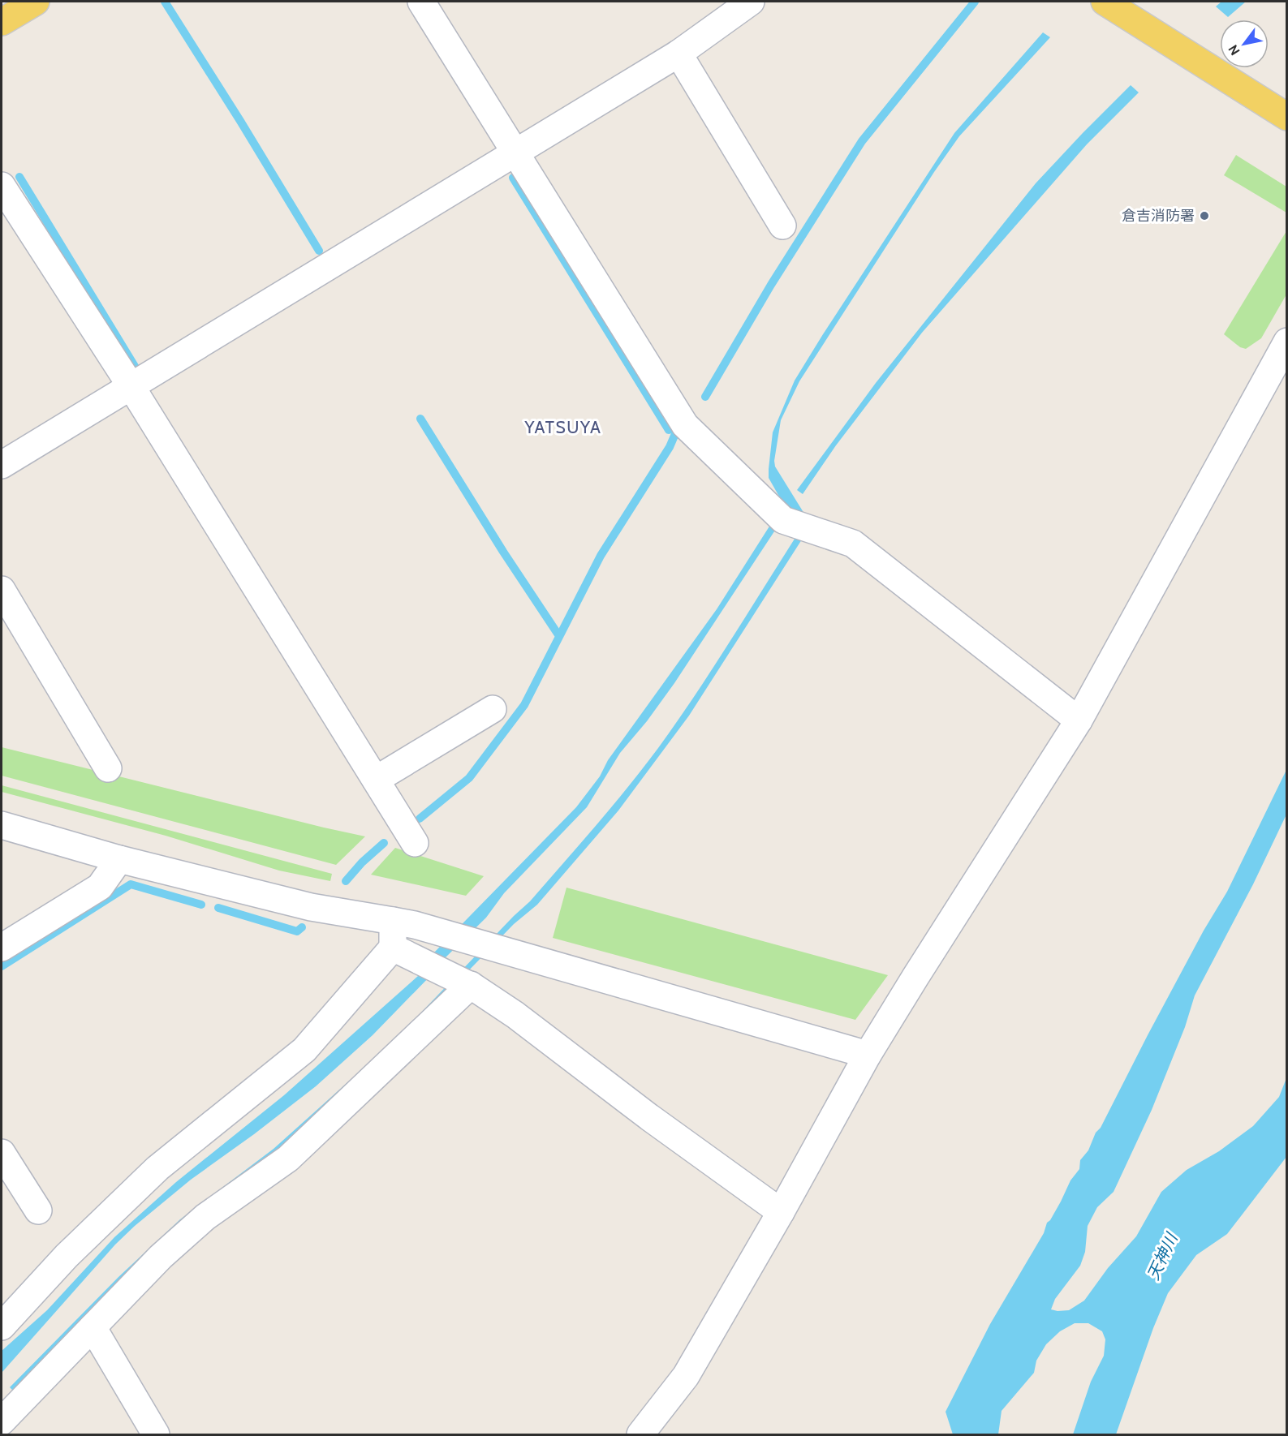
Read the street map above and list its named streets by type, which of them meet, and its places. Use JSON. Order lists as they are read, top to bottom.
{
  "districts": ["YATSUYA"],
  "water": ["天神川"],
  "places": ["倉吉消防署"],
  "north": "bottom left"
}
